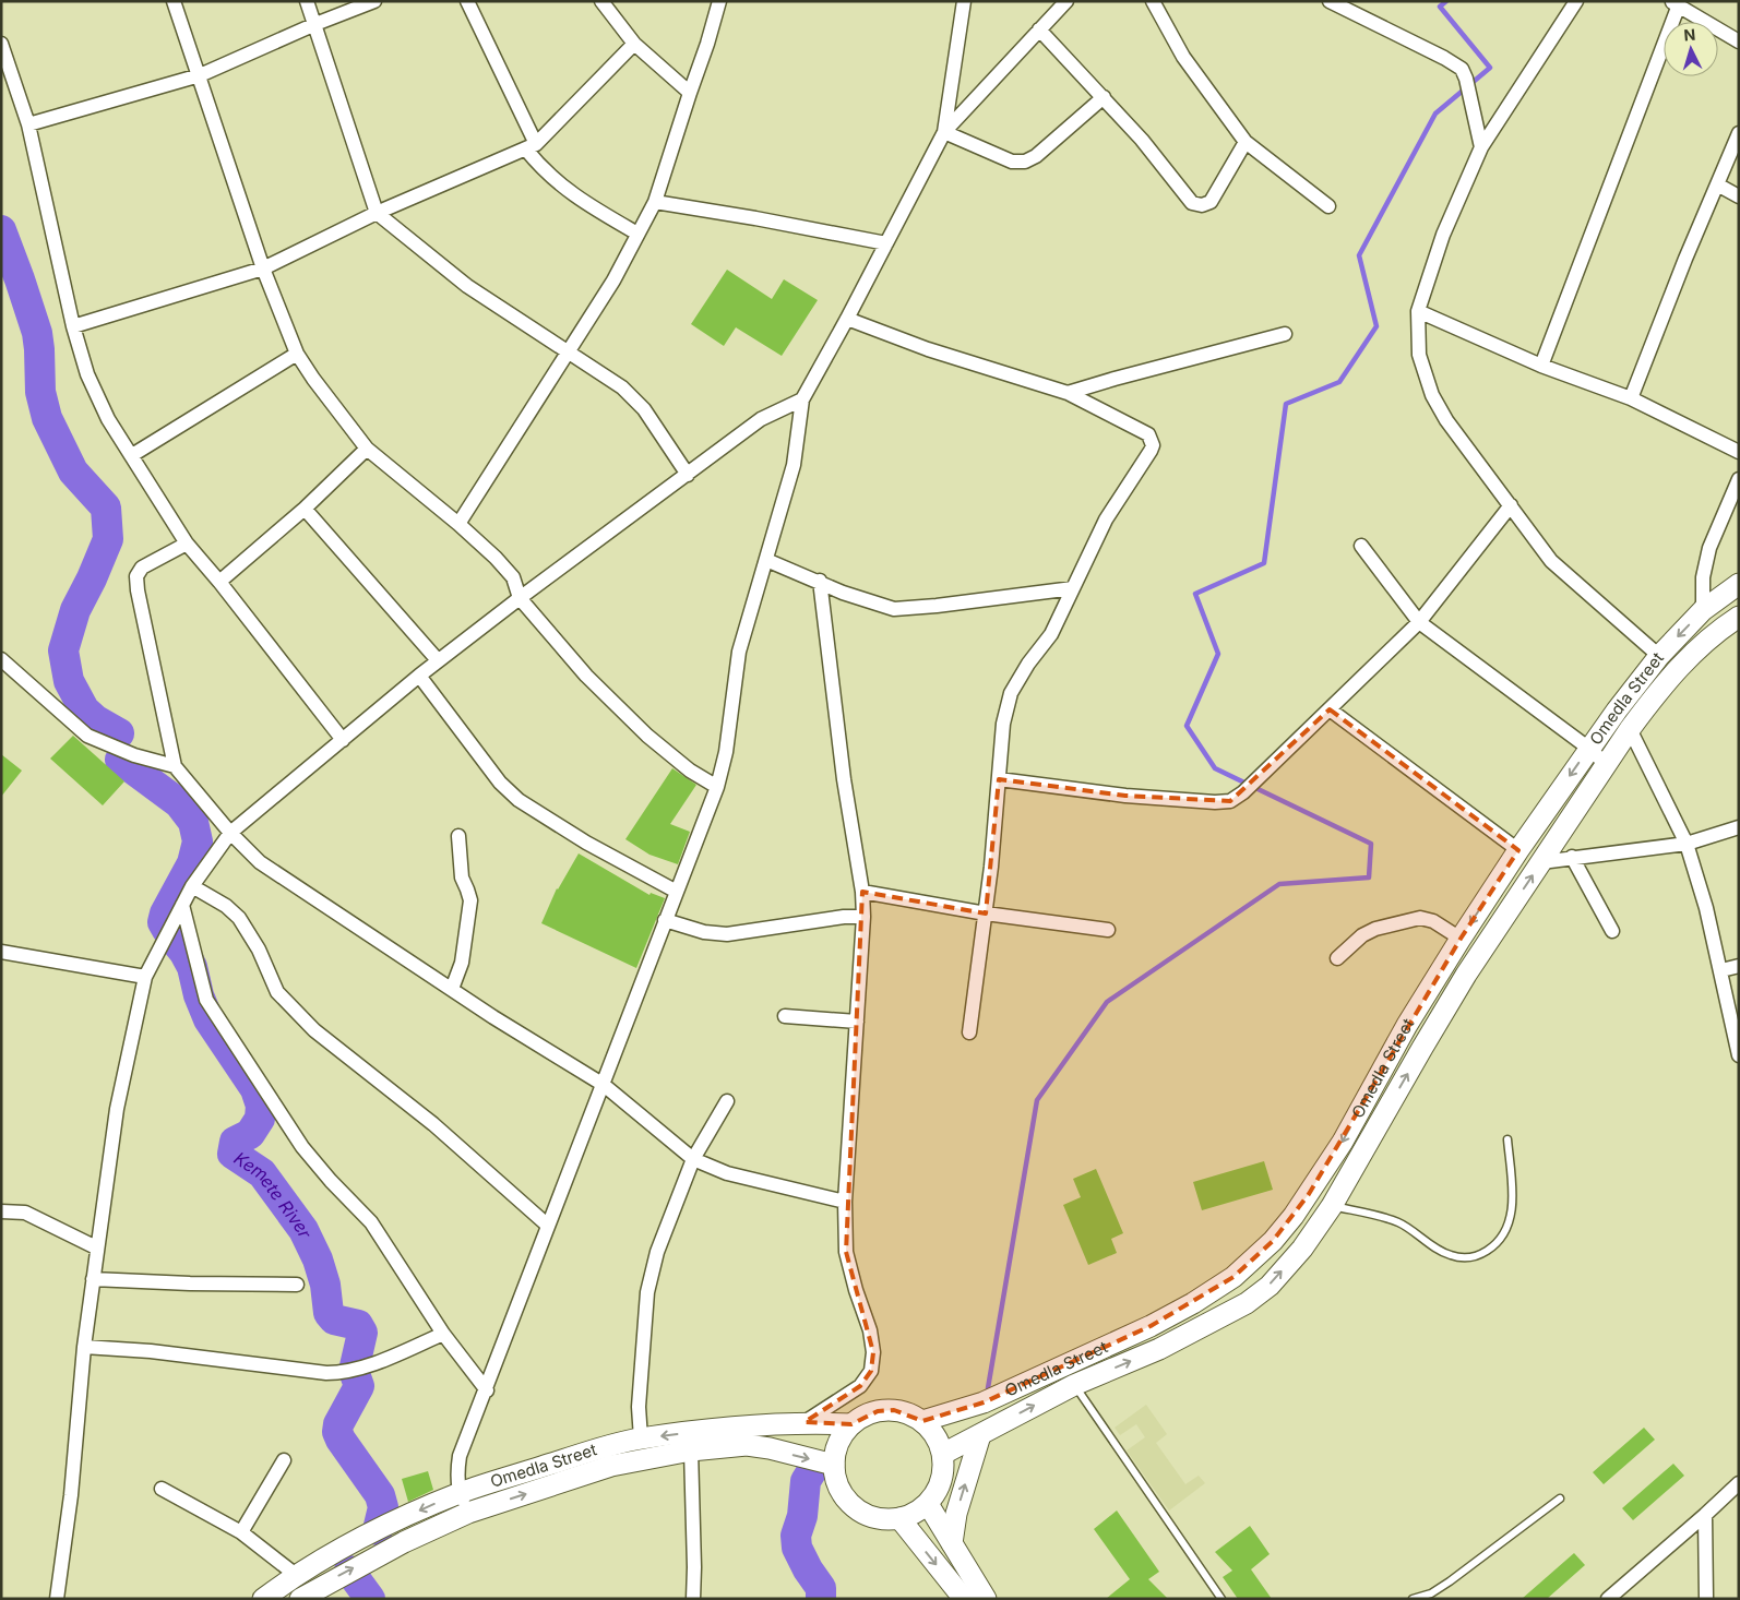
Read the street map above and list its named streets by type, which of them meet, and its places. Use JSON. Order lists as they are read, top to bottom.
{
  "streets": {
    "main road": ["Omedla Street"]
  },
  "water": ["Kemete River"],
  "north": "top"
}
